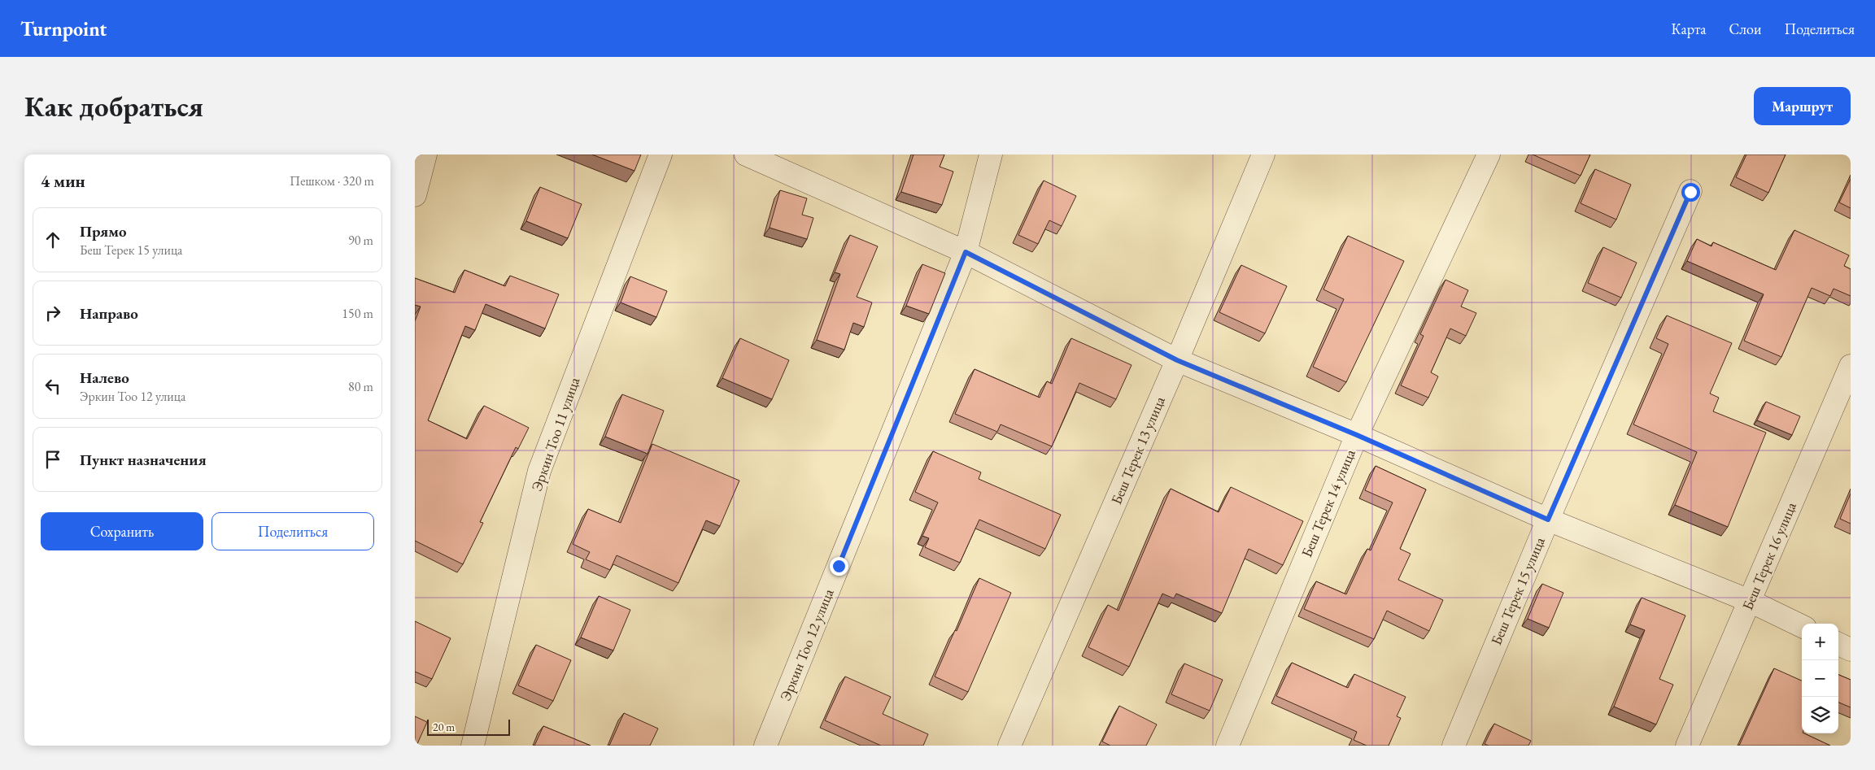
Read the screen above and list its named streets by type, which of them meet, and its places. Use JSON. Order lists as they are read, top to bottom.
{
  "streets": {
    "street": [
      "Эркин Тоо 11 улица",
      "Беш Терек 13 улица",
      "Беш Терек 14 улица",
      "Беш Терек 16 улица",
      "Беш Терек 15 улица",
      "Эркин Тоо 12 улица"
    ]
  },
  "scale_bar": "20 m",
  "page": {
    "header": "Turnpoint",
    "nav": ["Карта", "Слои", "Поделиться"],
    "buttons": [
      "Маршрут",
      ["Сохранить", "Поделиться"]
    ],
    "title": "Как добраться",
    "heading": ["4 мин", "Пешком · 320 m"],
    "list": [
      ["Прямо", "Беш Терек 15 улица", "90 m"],
      ["Направо", "150 m"],
      ["Налево", "Эркин Тоо 12 улица", "80 m"],
      "Пункт назначения"
    ],
    "map_buttons": ["+", "−"],
    "scale": "20 m"
  }
}
